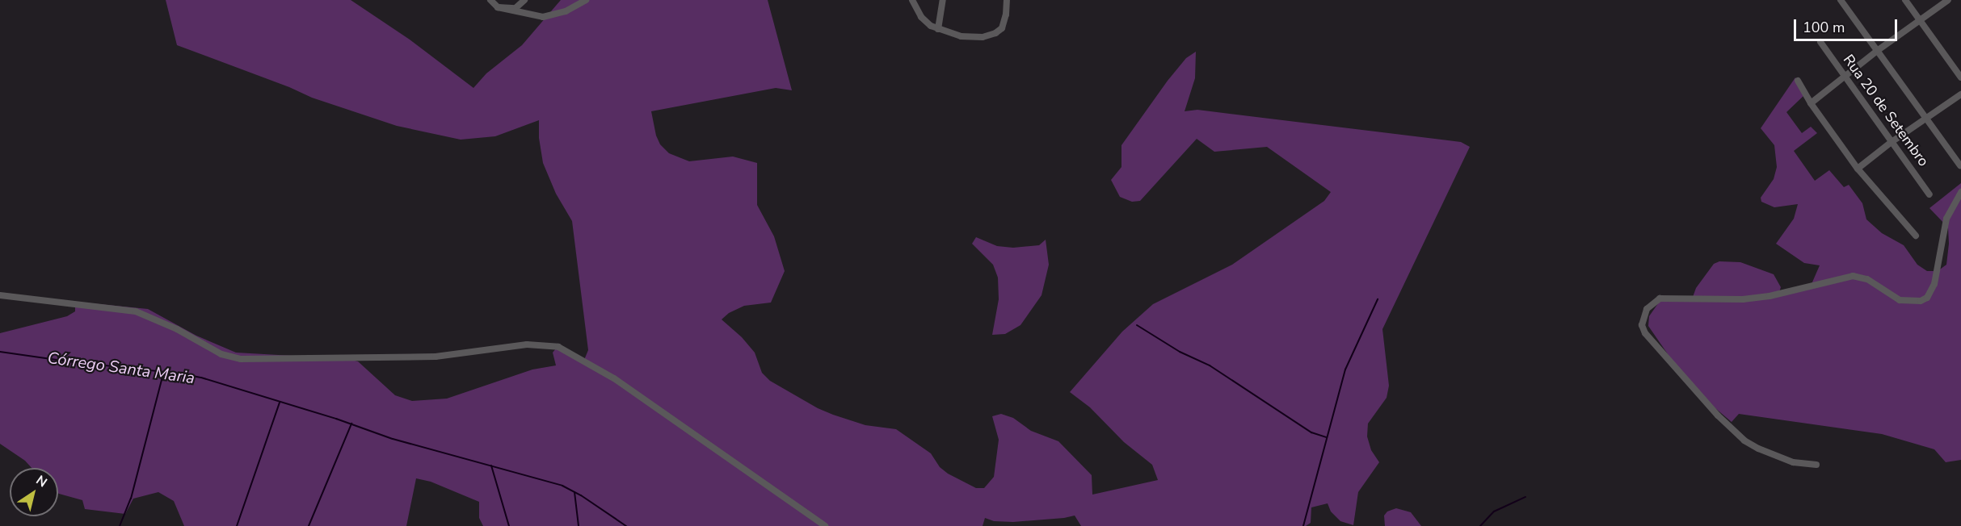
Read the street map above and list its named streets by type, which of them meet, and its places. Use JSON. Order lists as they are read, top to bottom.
{
  "streets": {
    "street": ["Rua 20 de Setembro"]
  },
  "water": ["Córrego Santa Maria"],
  "scale_bar": "100 m",
  "north": "top right"
}
